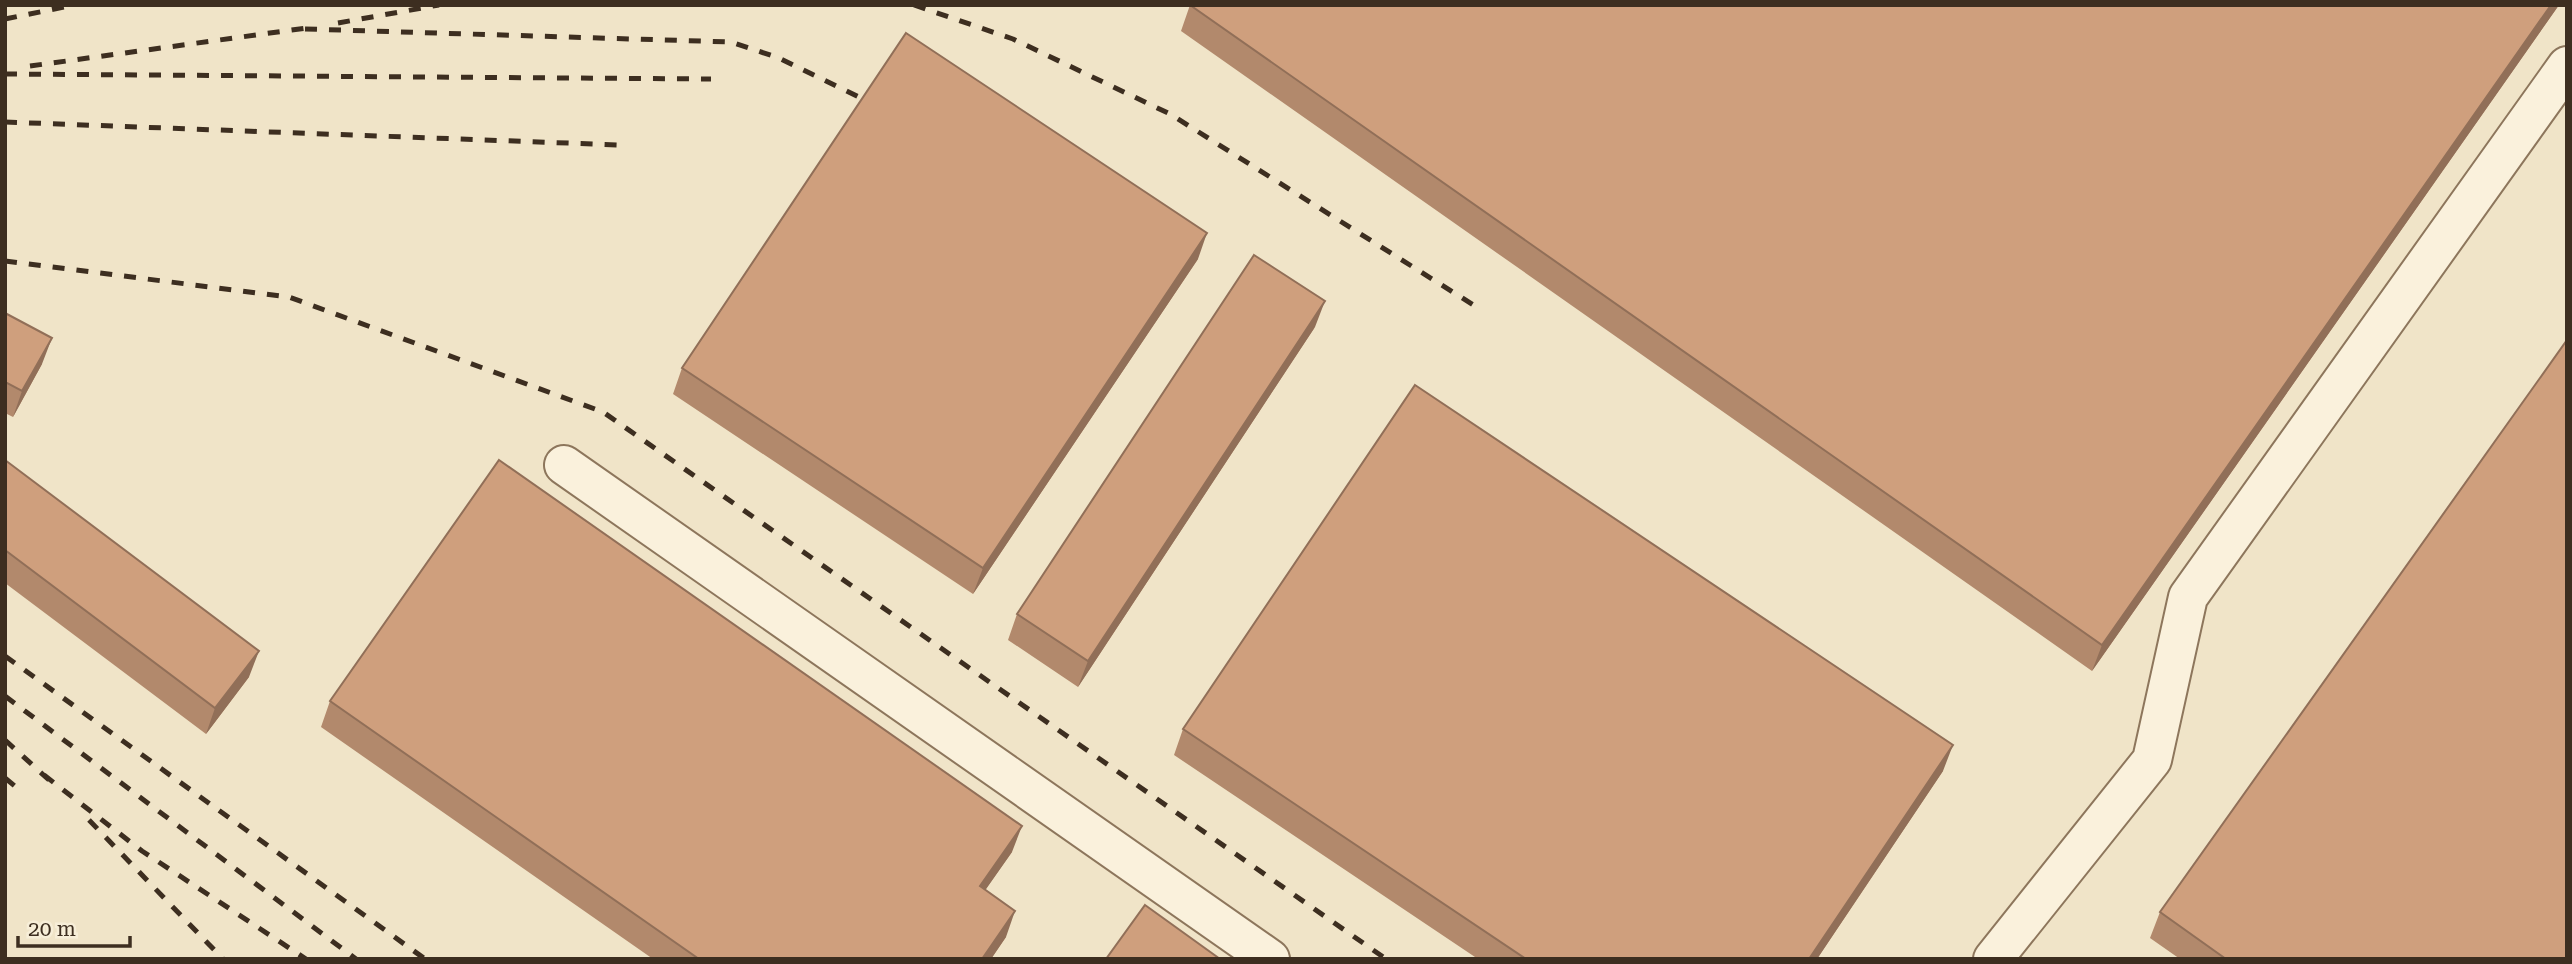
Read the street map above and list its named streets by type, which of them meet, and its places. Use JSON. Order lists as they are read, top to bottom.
{
  "scale_bar": "20 m"
}
